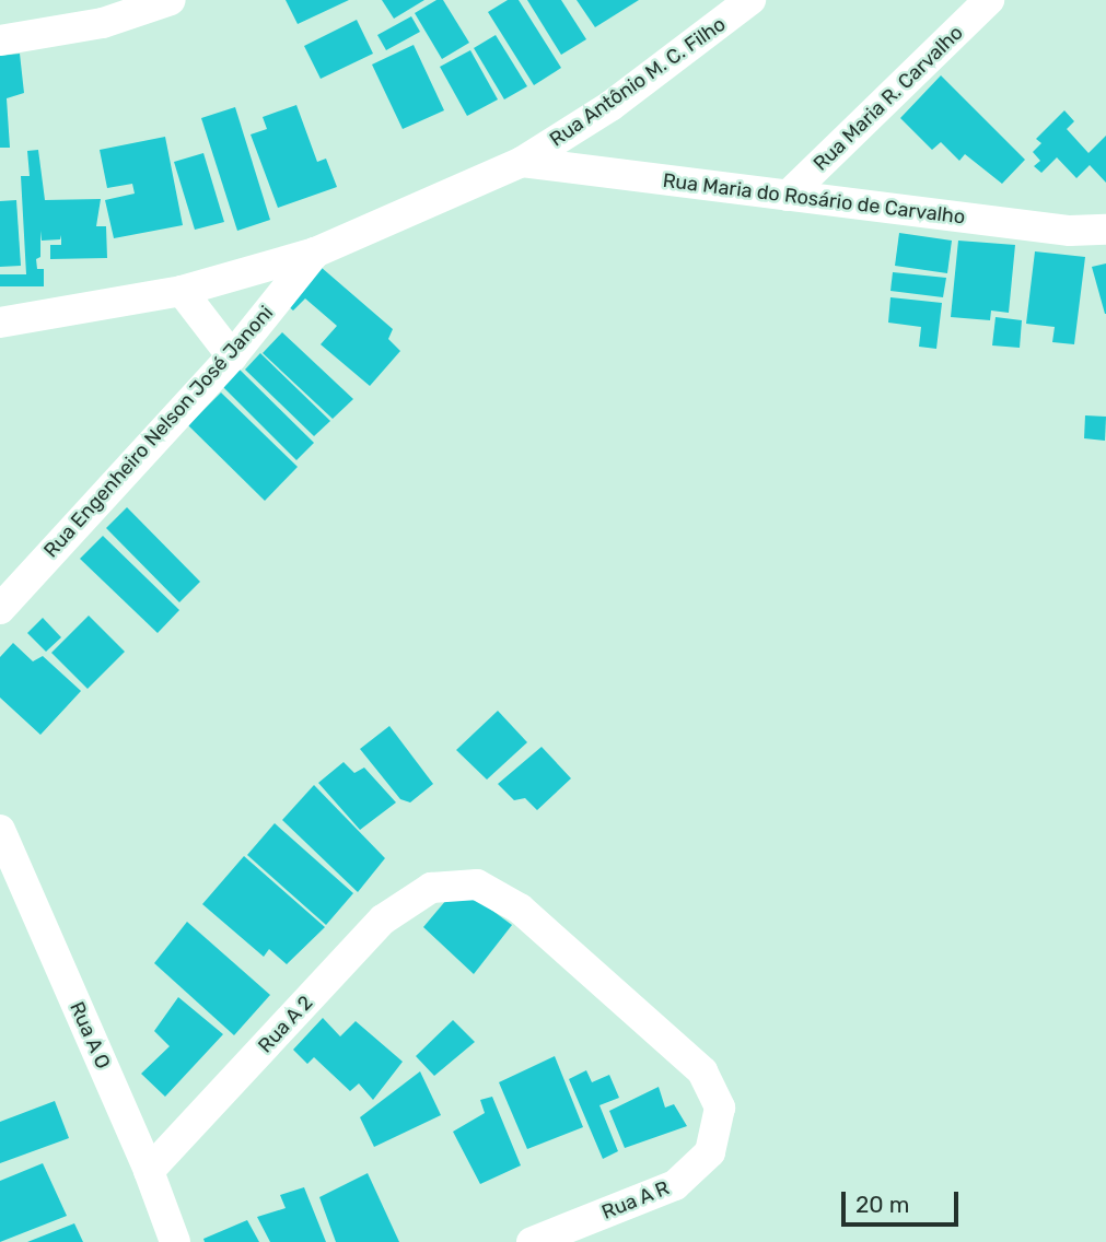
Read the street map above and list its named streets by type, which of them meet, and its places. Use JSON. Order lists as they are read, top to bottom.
{
  "streets": {
    "street": [
      "Rua Antônio M. C. Filho",
      "Rua Maria R. Carvalho",
      "Rua Maria do Rosário de Carvalho",
      "Rua Engenheiro Nelson José Janoni",
      "Rua A 2",
      "Rua A O",
      "Rua A R"
    ]
  },
  "crossings": [
    ["Rua Antônio M. C. Filho", "Rua Maria do Rosário de Carvalho"],
    ["Rua Antônio M. C. Filho", "Rua Engenheiro Nelson José Janoni"],
    ["Rua Maria R. Carvalho", "Rua Maria do Rosário de Carvalho"],
    ["Rua Maria do Rosário de Carvalho", "Rua Engenheiro Nelson José Janoni"],
    ["Rua A 2", "Rua A O"],
    ["Rua A 2", "Rua A R"]
  ],
  "scale_bar": "20 m"
}
